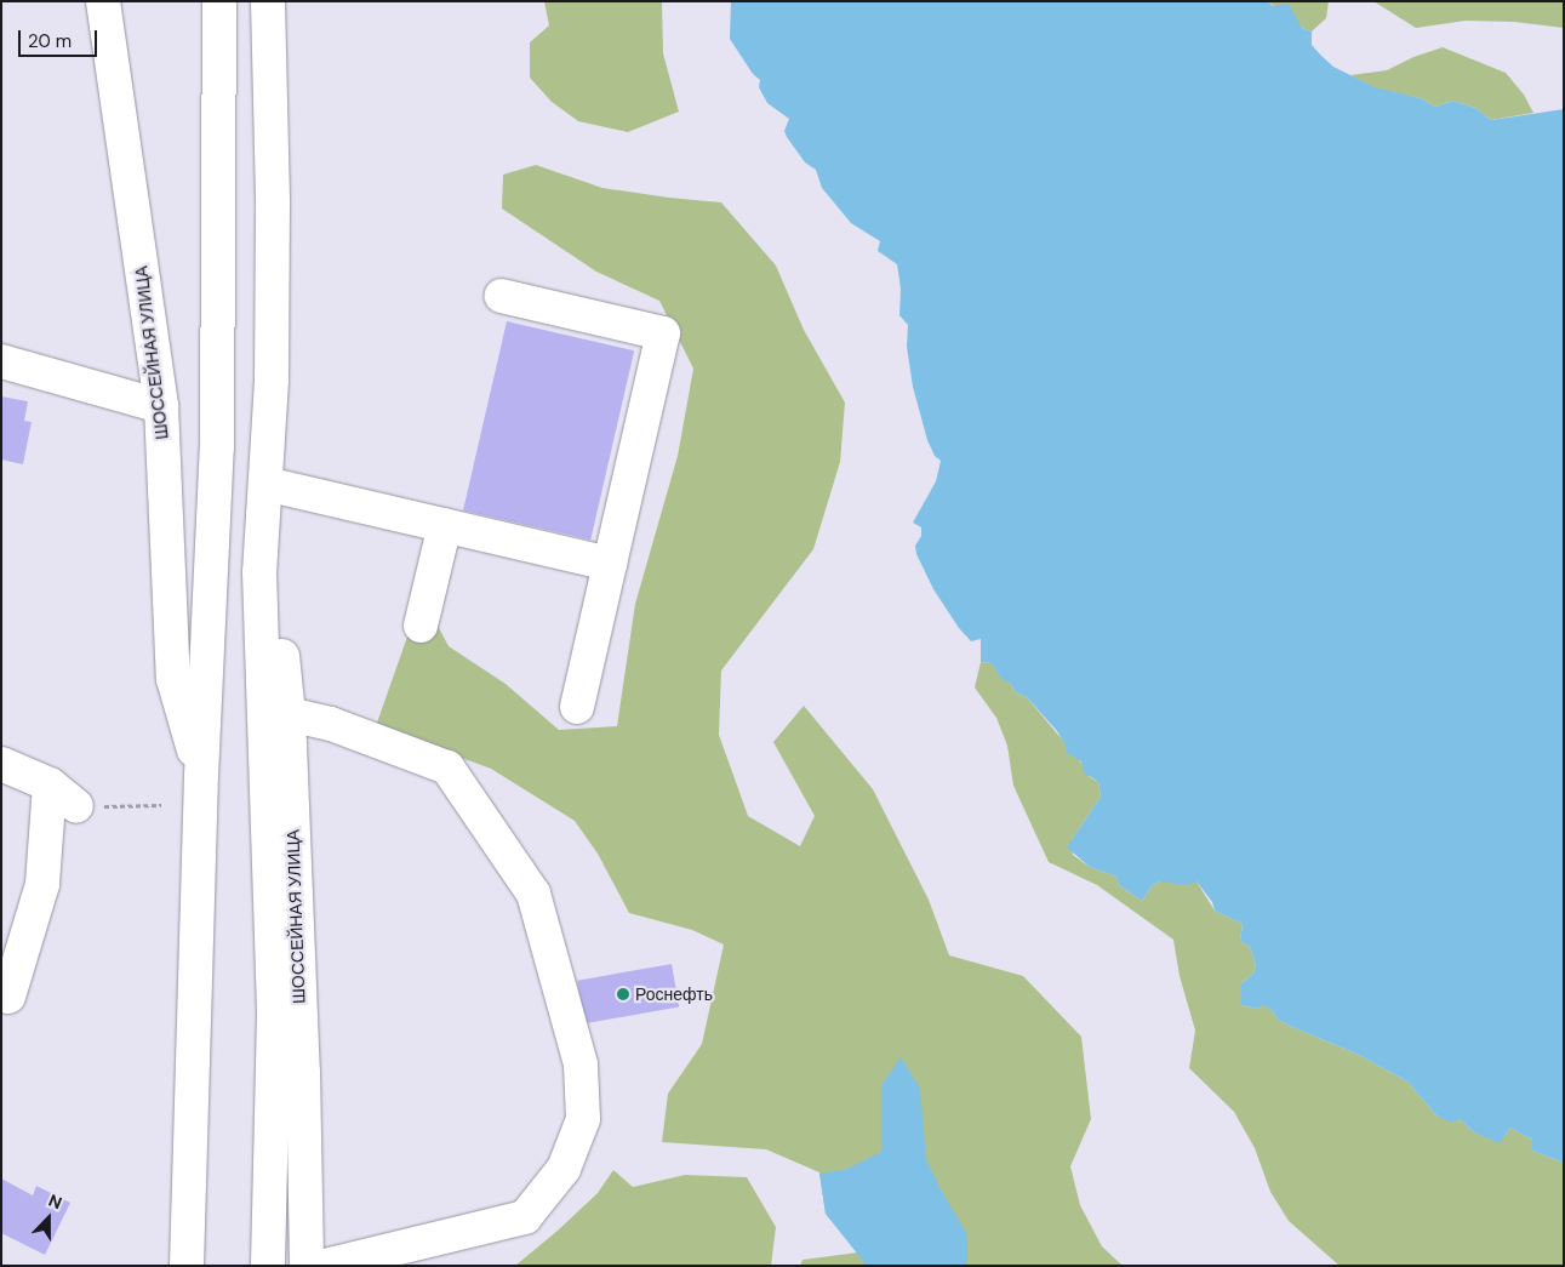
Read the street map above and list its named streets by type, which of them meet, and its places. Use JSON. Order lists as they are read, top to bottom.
{
  "streets": {
    "main road": ["ШОССЕЙНАЯ УЛИЦА"]
  },
  "places": ["Роснефть"],
  "scale_bar": "20 m",
  "north": "top"
}
